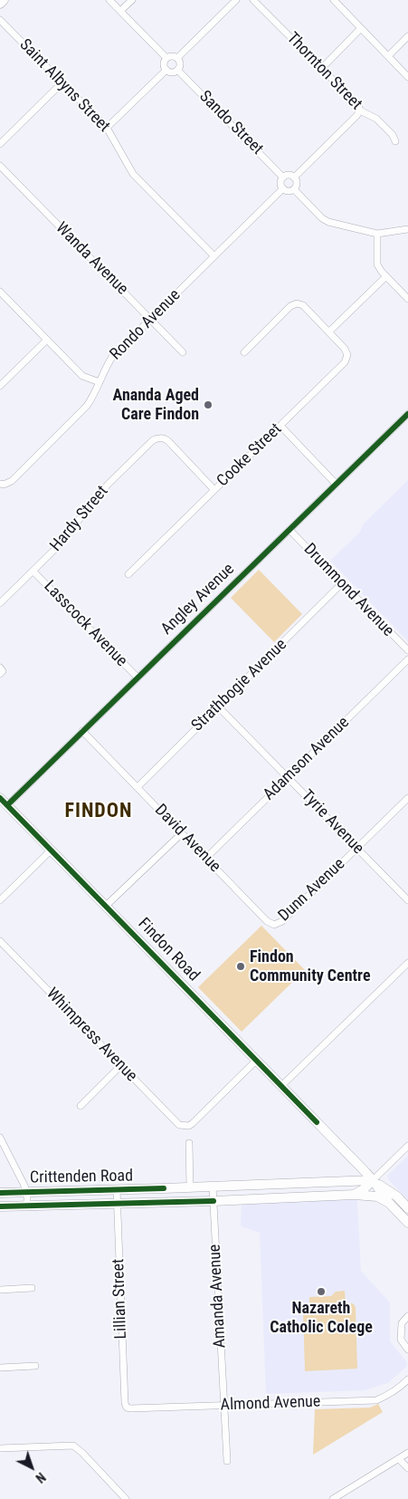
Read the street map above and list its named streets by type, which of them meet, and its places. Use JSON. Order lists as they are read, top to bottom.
{
  "streets": {
    "main road": ["Findon Road", "Crittenden Road"],
    "street": [
      "Thornton Street",
      "Saint Albyns Street",
      "Sando Street",
      "Wanda Avenue",
      "Rondo Avenue",
      "Cooke Street",
      "Hardy Street",
      "Drummond Avenue",
      "Angley Avenue",
      "Lasscock Avenue",
      "Strathbogie Avenue",
      "Adamson Avenue",
      "Tyrie Avenue",
      "David Avenue",
      "Dunn Avenue",
      "Whimpress Avenue",
      "Amanda Avenue",
      "Lillian Street",
      "Almond Avenue"
    ]
  },
  "crossings": [
    ["Saint Albyns Street", "Rondo Avenue"],
    ["Sando Street", "Rondo Avenue"],
    ["Wanda Avenue", "Rondo Avenue"],
    ["Cooke Street", "Hardy Street"],
    ["Hardy Street", "Lasscock Avenue"],
    ["Drummond Avenue", "Angley Avenue"],
    ["Drummond Avenue", "Strathbogie Avenue"],
    ["Angley Avenue", "Lasscock Avenue"],
    ["Angley Avenue", "David Avenue"],
    ["Angley Avenue", "Findon Road"],
    ["Strathbogie Avenue", "Tyrie Avenue"],
    ["Strathbogie Avenue", "David Avenue"],
    ["Adamson Avenue", "Tyrie Avenue"],
    ["Adamson Avenue", "David Avenue"],
    ["Tyrie Avenue", "Dunn Avenue"],
    ["David Avenue", "Dunn Avenue"],
    ["Findon Road", "Whimpress Avenue"],
    ["Findon Road", "Crittenden Road"],
    ["Crittenden Road", "Amanda Avenue"],
    ["Crittenden Road", "Lillian Street"],
    ["Amanda Avenue", "Almond Avenue"],
    ["Lillian Street", "Almond Avenue"]
  ],
  "districts": ["FINDON"],
  "places": ["Ananda Aged Care Findon", "Findon Community Centre", "Nazareth Catholic Colege"],
  "north": "bottom right"
}
